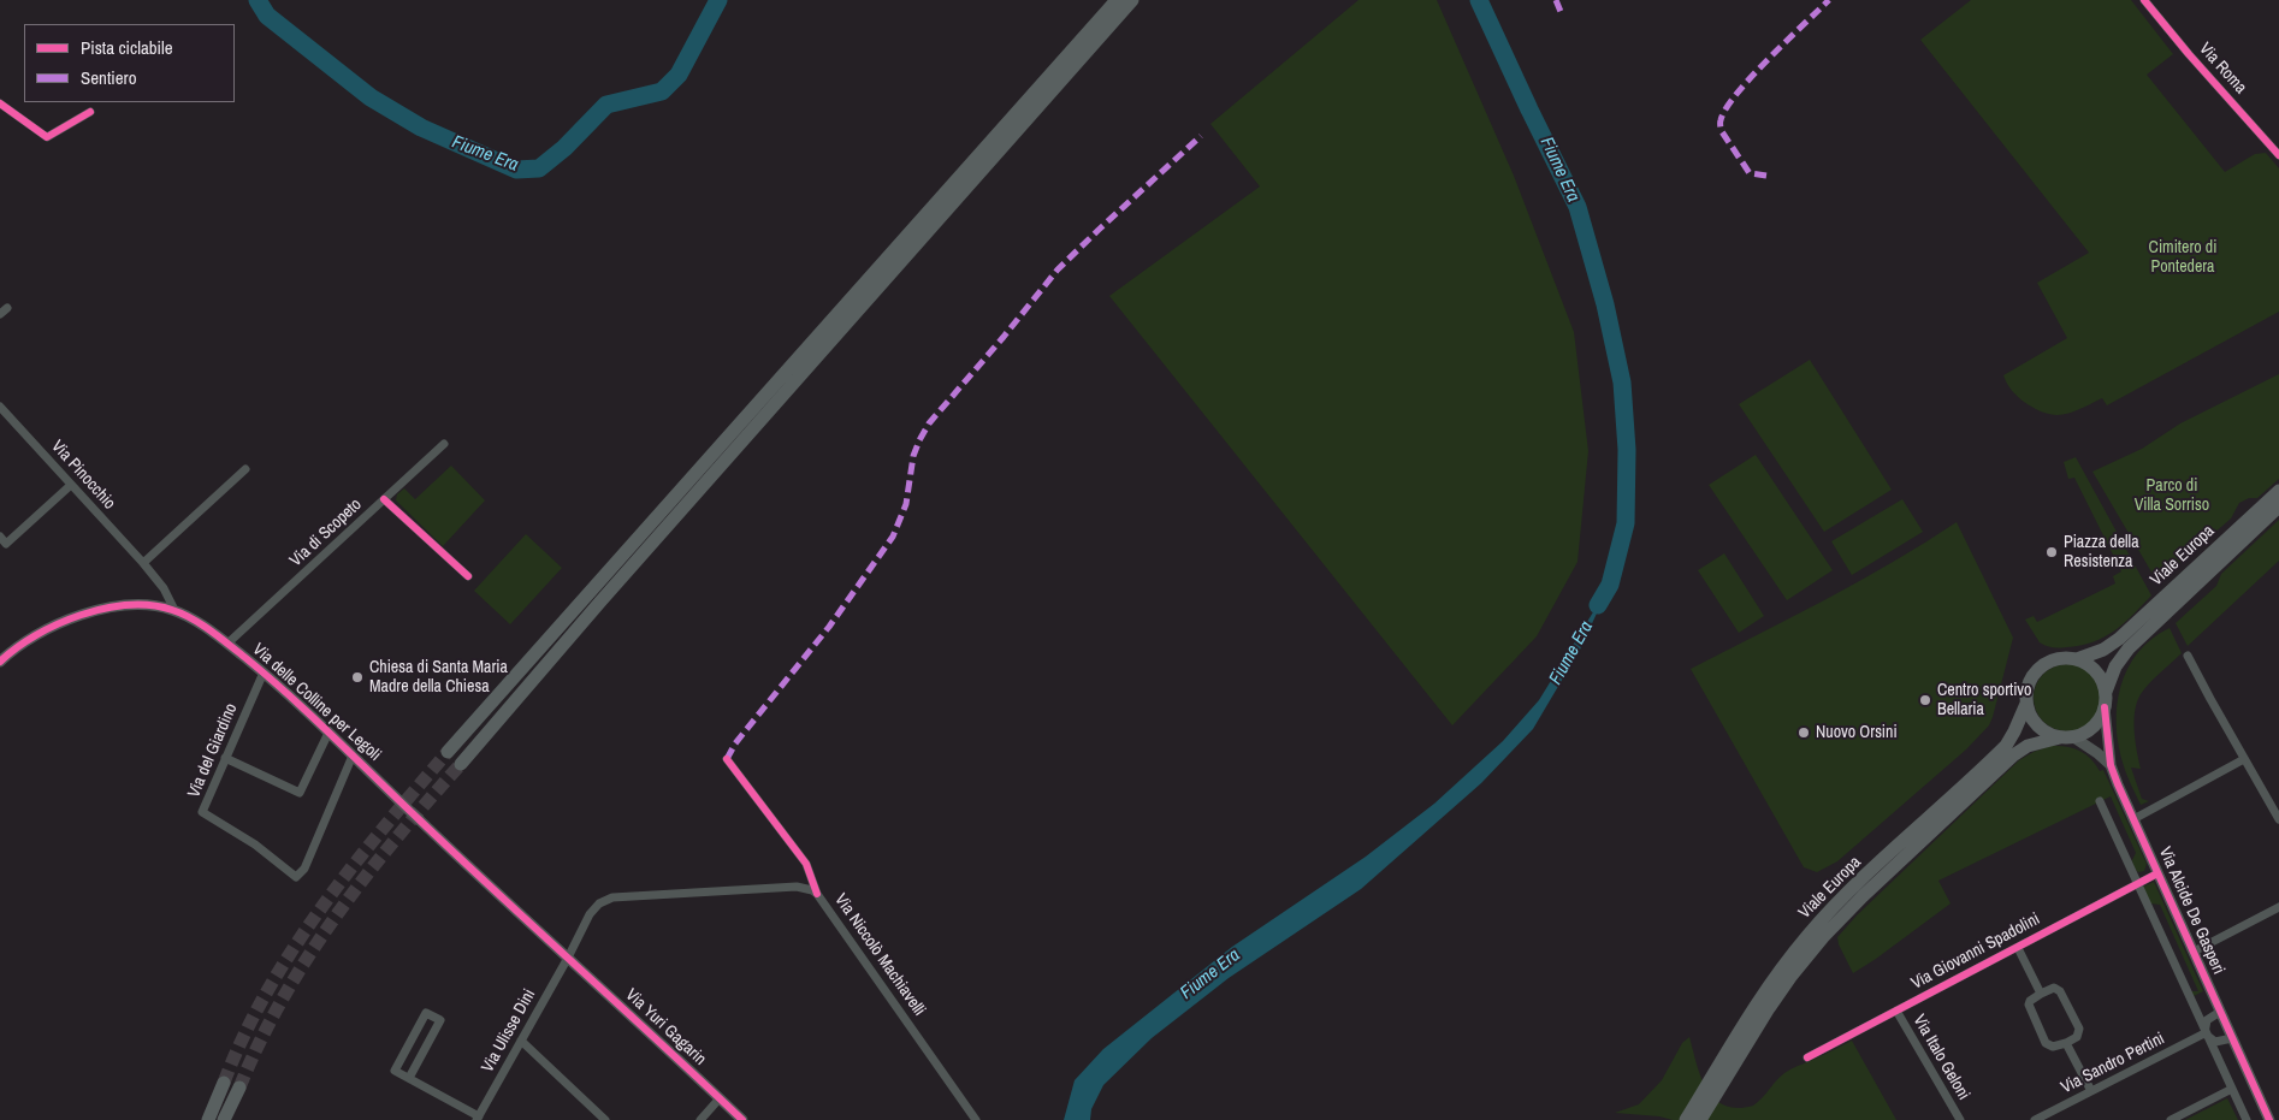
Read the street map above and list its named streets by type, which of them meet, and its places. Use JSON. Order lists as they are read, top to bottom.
{
  "streets": {
    "main road": ["Viale Europa"],
    "street": [
      "Via Roma",
      "Via Pinocchio",
      "Via di Scopeto",
      "Via delle Colline per Legoli",
      "Via del Giardino",
      "Via Alcide De Gasperi",
      "Via Giovanni Spadolini",
      "Via Niccolò Machiavelli",
      "Via Yuri Gagarin",
      "Via Ulisse Dini",
      "Via Italo Geloni",
      "Via Sandro Pertini"
    ]
  },
  "crossings": [
    ["Via Pinocchio", "Via delle Colline per Legoli"],
    ["Via di Scopeto", "Via delle Colline per Legoli"],
    ["Viale Europa", "Via Alcide De Gasperi"],
    ["Via delle Colline per Legoli", "Via del Giardino"],
    ["Via delle Colline per Legoli", "Via Niccolò Machiavelli"],
    ["Via delle Colline per Legoli", "Via Yuri Gagarin"],
    ["Via delle Colline per Legoli", "Via Ulisse Dini"],
    ["Via Alcide De Gasperi", "Via Giovanni Spadolini"],
    ["Via Giovanni Spadolini", "Via Italo Geloni"],
    ["Via Niccolò Machiavelli", "Via Yuri Gagarin"],
    ["Via Niccolò Machiavelli", "Via Ulisse Dini"],
    ["Via Yuri Gagarin", "Via Ulisse Dini"]
  ],
  "water": ["Fiume Era"],
  "parks": ["Cimitero di Pontedera", "Parco di Villa Sorriso"],
  "places": [
    "Piazza della Resistenza",
    "Chiesa di Santa Maria Madre della Chiesa",
    "Centro sportivo Bellaria",
    "Nuovo Orsini"
  ],
  "legend": ["Pista ciclabile", "Sentiero"]
}
